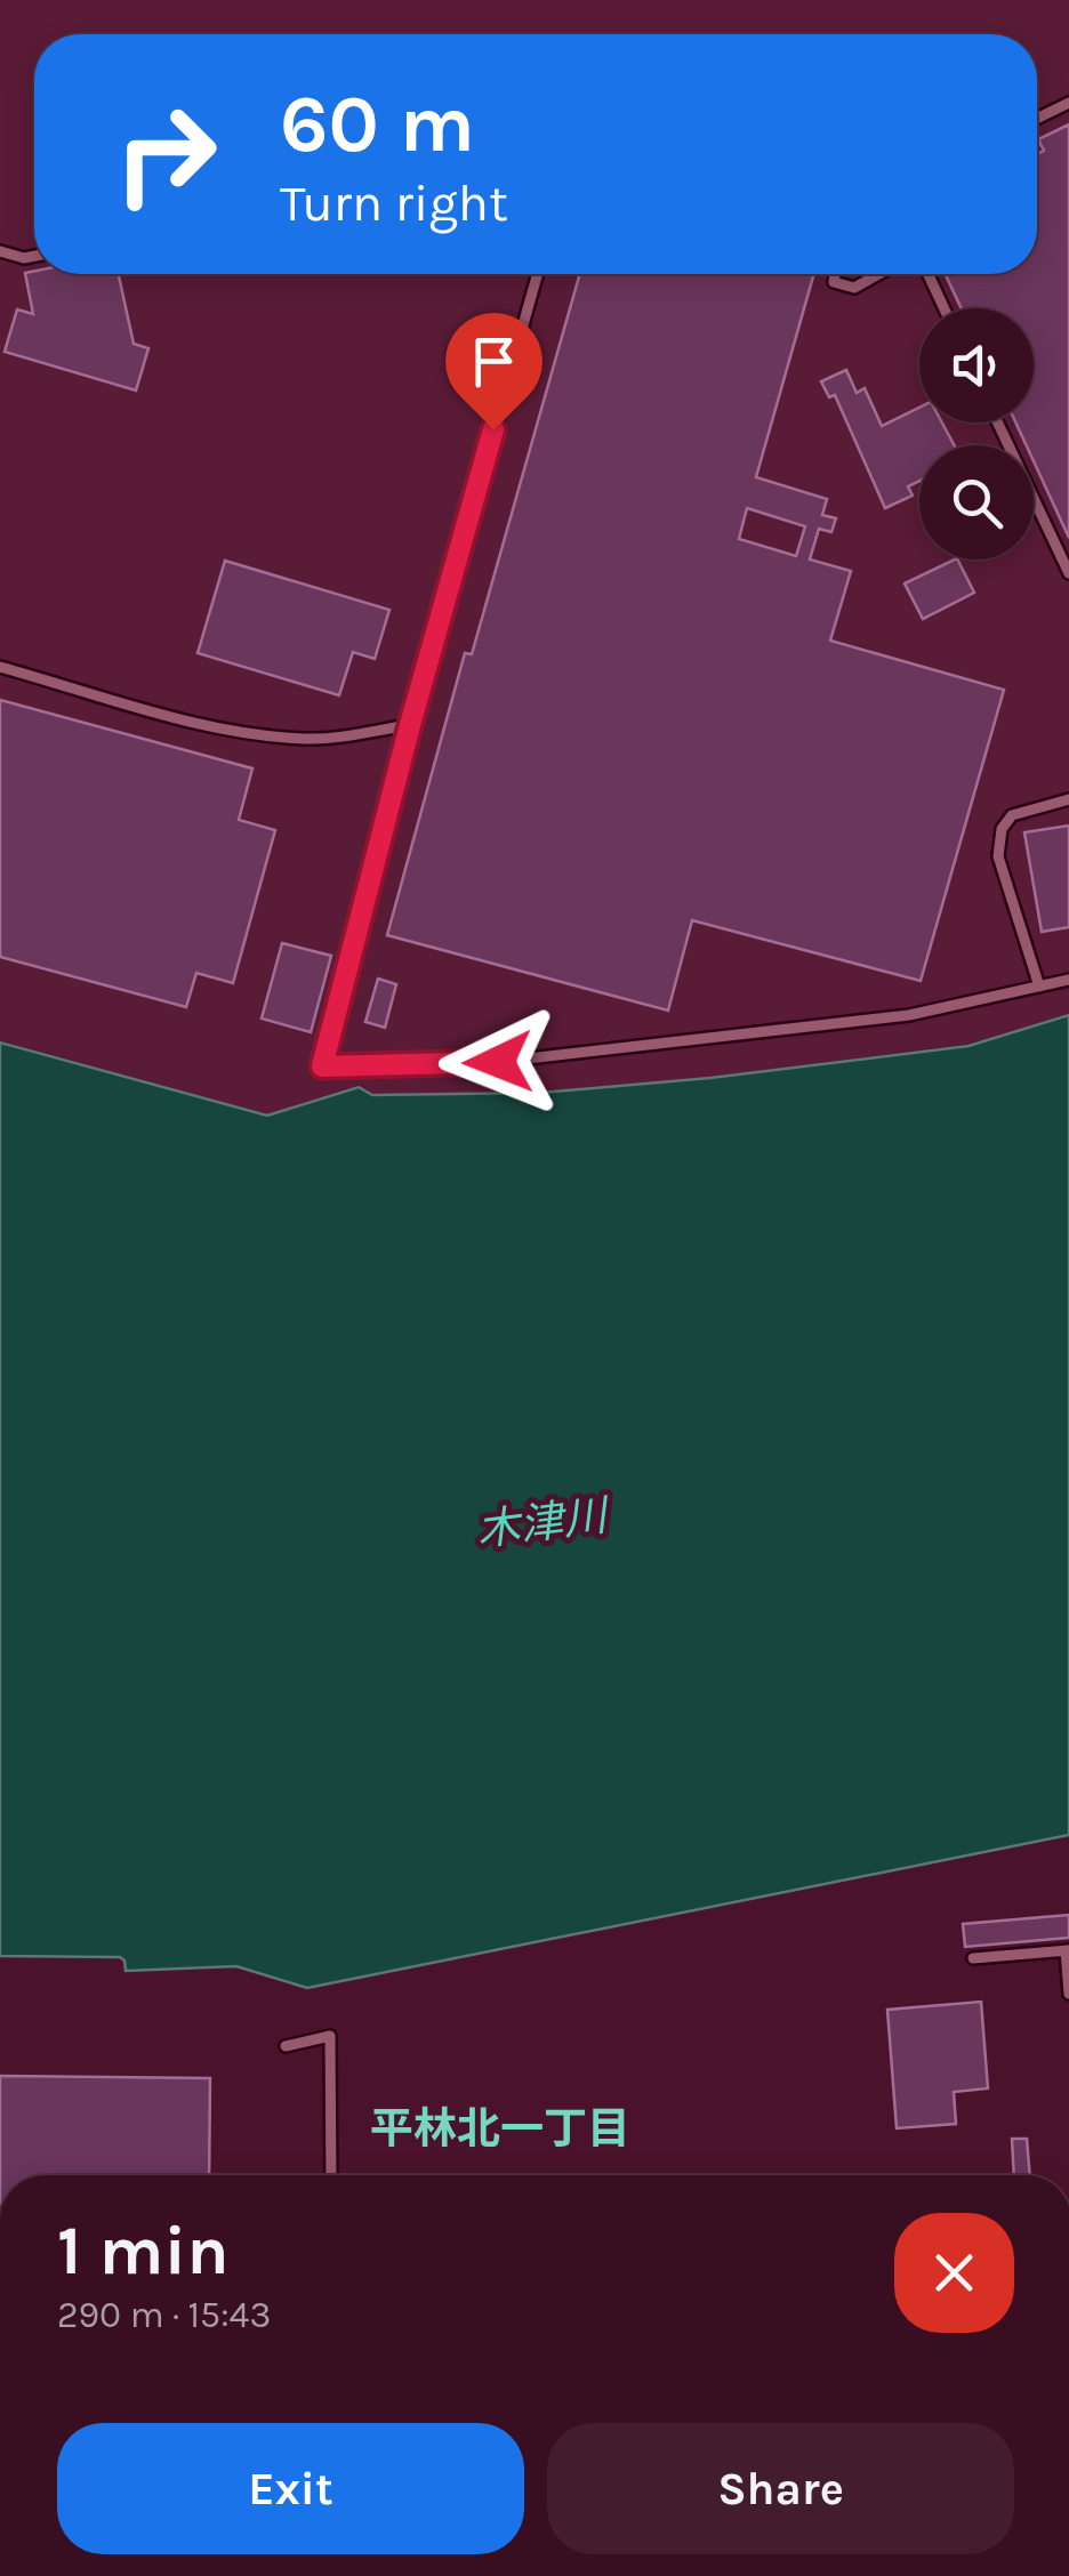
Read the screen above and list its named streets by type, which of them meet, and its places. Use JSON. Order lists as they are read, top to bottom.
{
  "districts": ["平林北一丁目"],
  "water": ["木津川"],
  "page": {
    "turn": ["60 m", "Turn right"],
    "heading": ["1 min", "290 m · 15:43"],
    "buttons": ["Exit", "Share"]
  }
}
